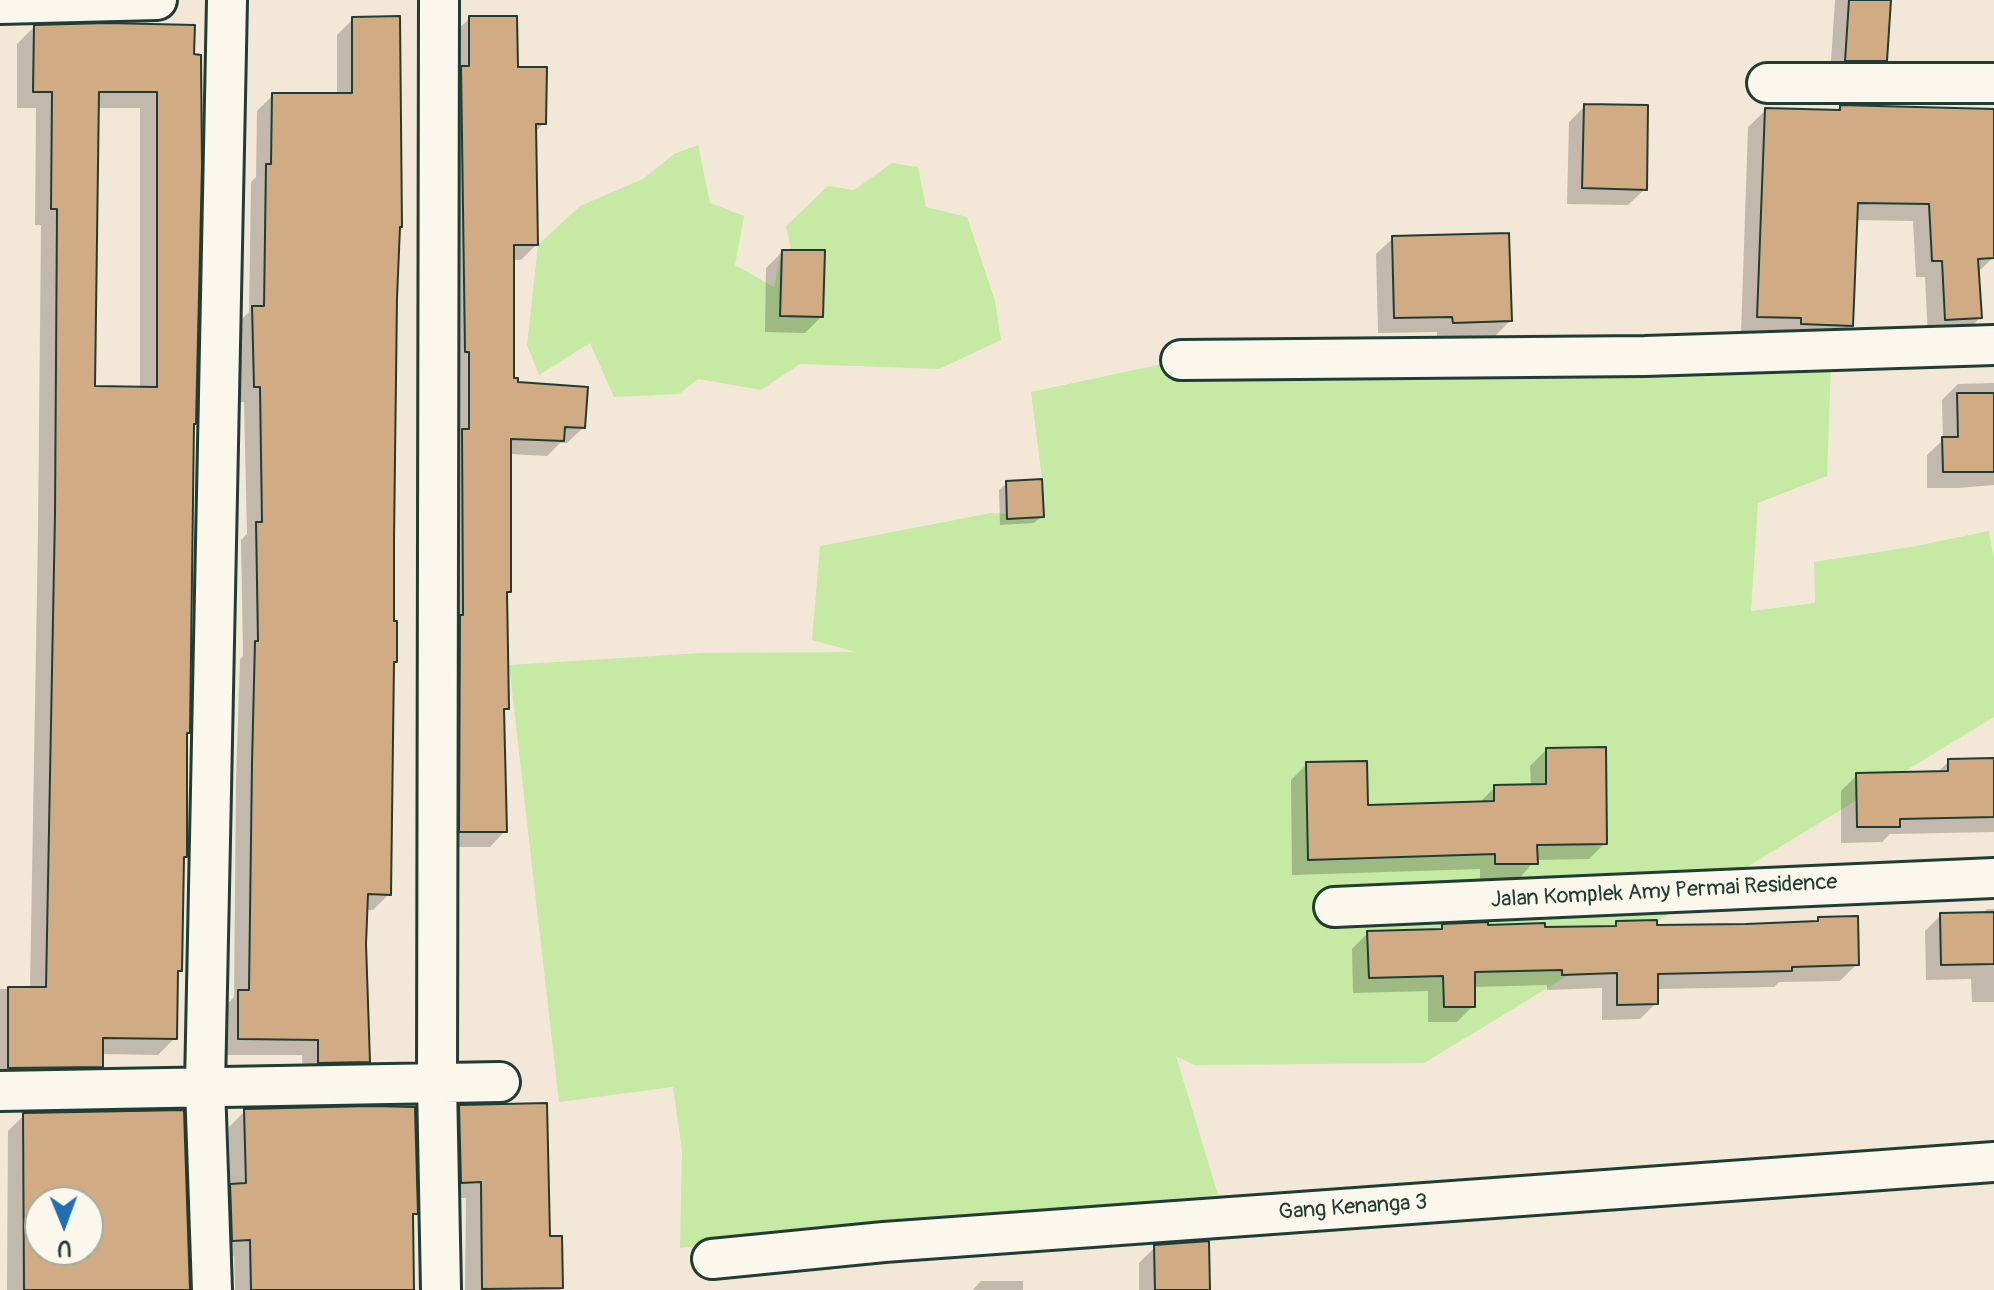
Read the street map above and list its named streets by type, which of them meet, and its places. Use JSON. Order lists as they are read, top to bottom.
{
  "streets": {
    "street": ["Jalan Komplek Amy Permai Residence", "Gang Kenanga 3"]
  },
  "north": "bottom"
}
